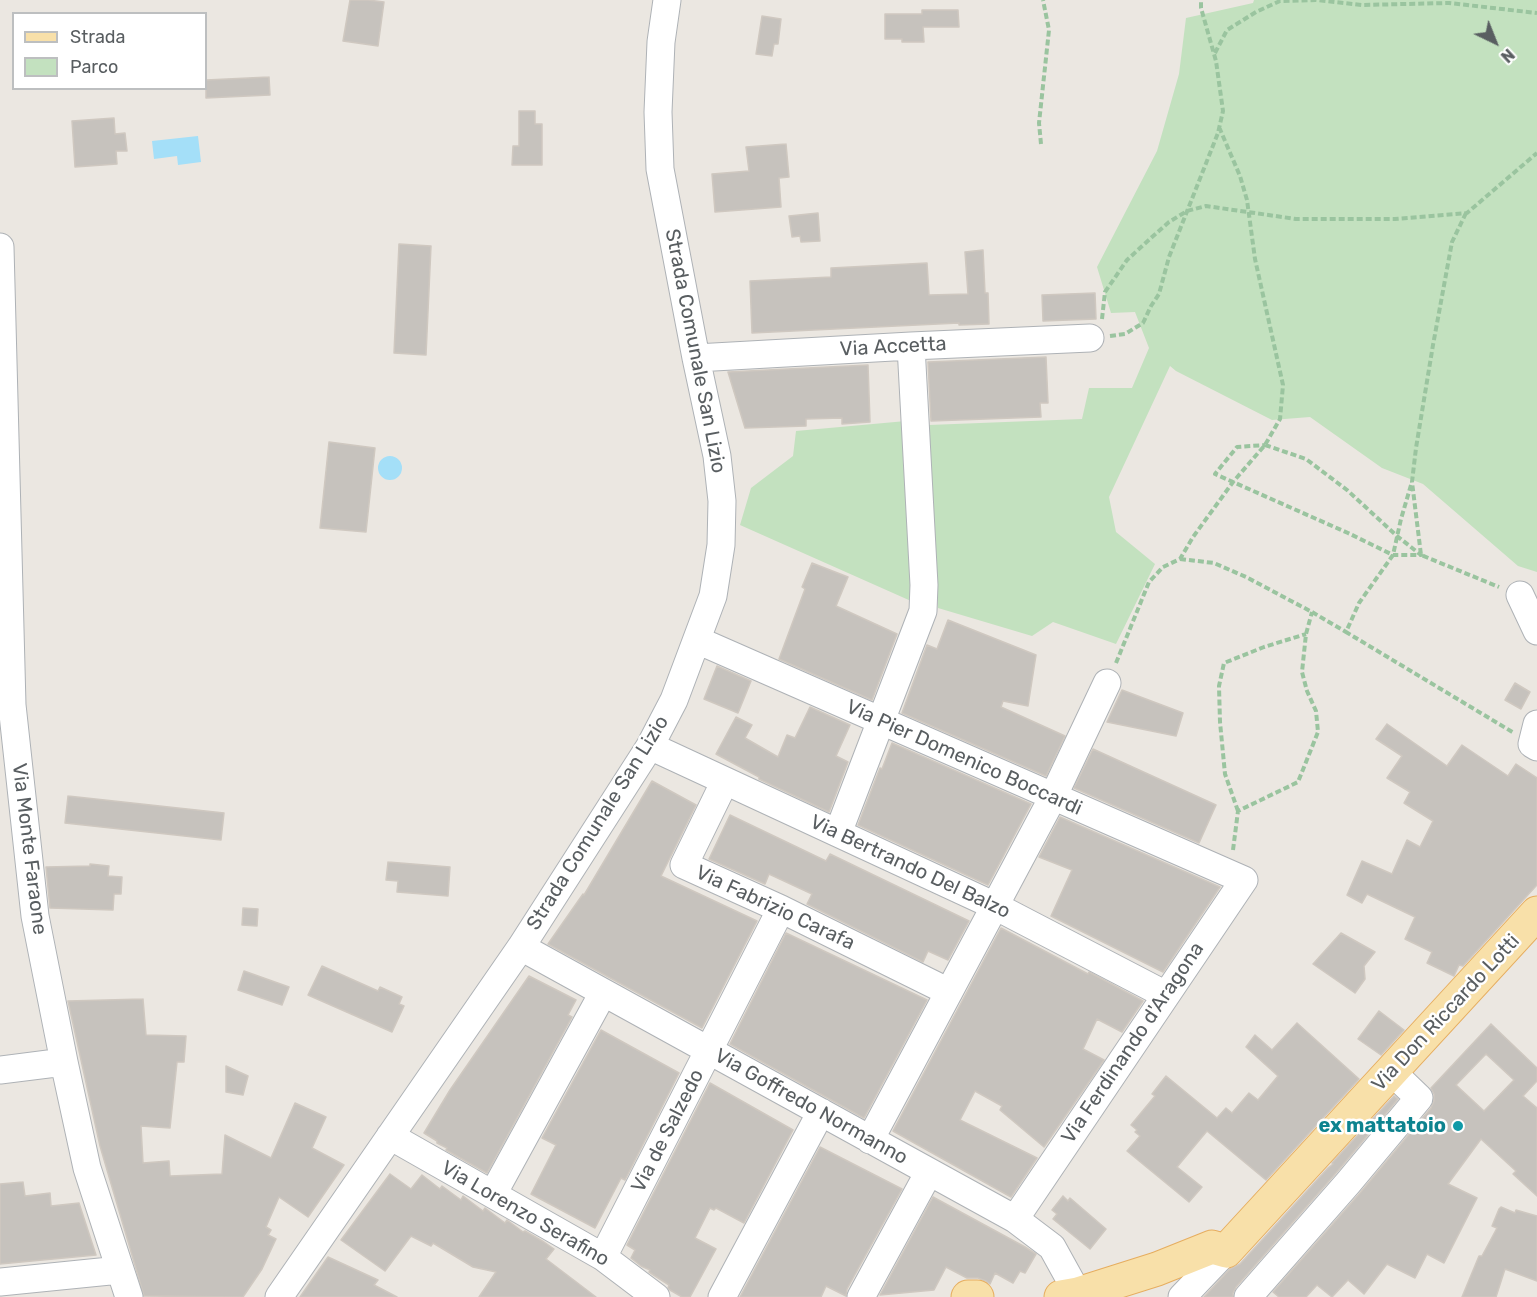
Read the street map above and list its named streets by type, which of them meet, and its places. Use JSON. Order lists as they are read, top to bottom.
{
  "streets": {
    "main road": ["Via Don Riccardo Lotti"],
    "street": [
      "Via Accetta",
      "Strada Comunale San Lizio",
      "Via Pier Domenico Boccardi",
      "Via Monte Faraone",
      "Via Bertrando Del Balzo",
      "Via Fabrizio Carafa",
      "Via Ferdinando d'Aragona",
      "Via Goffredo Normanno",
      "Via de Salzedo",
      "Via Lorenzo Serafino"
    ]
  },
  "crossings": [
    ["Via Accetta", "Strada Comunale San Lizio"],
    ["Strada Comunale San Lizio", "Via Pier Domenico Boccardi"],
    ["Strada Comunale San Lizio", "Via Bertrando Del Balzo"],
    ["Strada Comunale San Lizio", "Via Goffredo Normanno"],
    ["Strada Comunale San Lizio", "Via Lorenzo Serafino"],
    ["Via Pier Domenico Boccardi", "Via Ferdinando d'Aragona"],
    ["Via Bertrando Del Balzo", "Via Fabrizio Carafa"],
    ["Via Bertrando Del Balzo", "Via Ferdinando d'Aragona"],
    ["Via Fabrizio Carafa", "Via de Salzedo"],
    ["Via Ferdinando d'Aragona", "Via Goffredo Normanno"],
    ["Via Goffredo Normanno", "Via de Salzedo"],
    ["Via de Salzedo", "Via Lorenzo Serafino"]
  ],
  "places": ["ex mattatoio"],
  "legend": ["Strada", "Parco"],
  "north": "bottom right"
}
